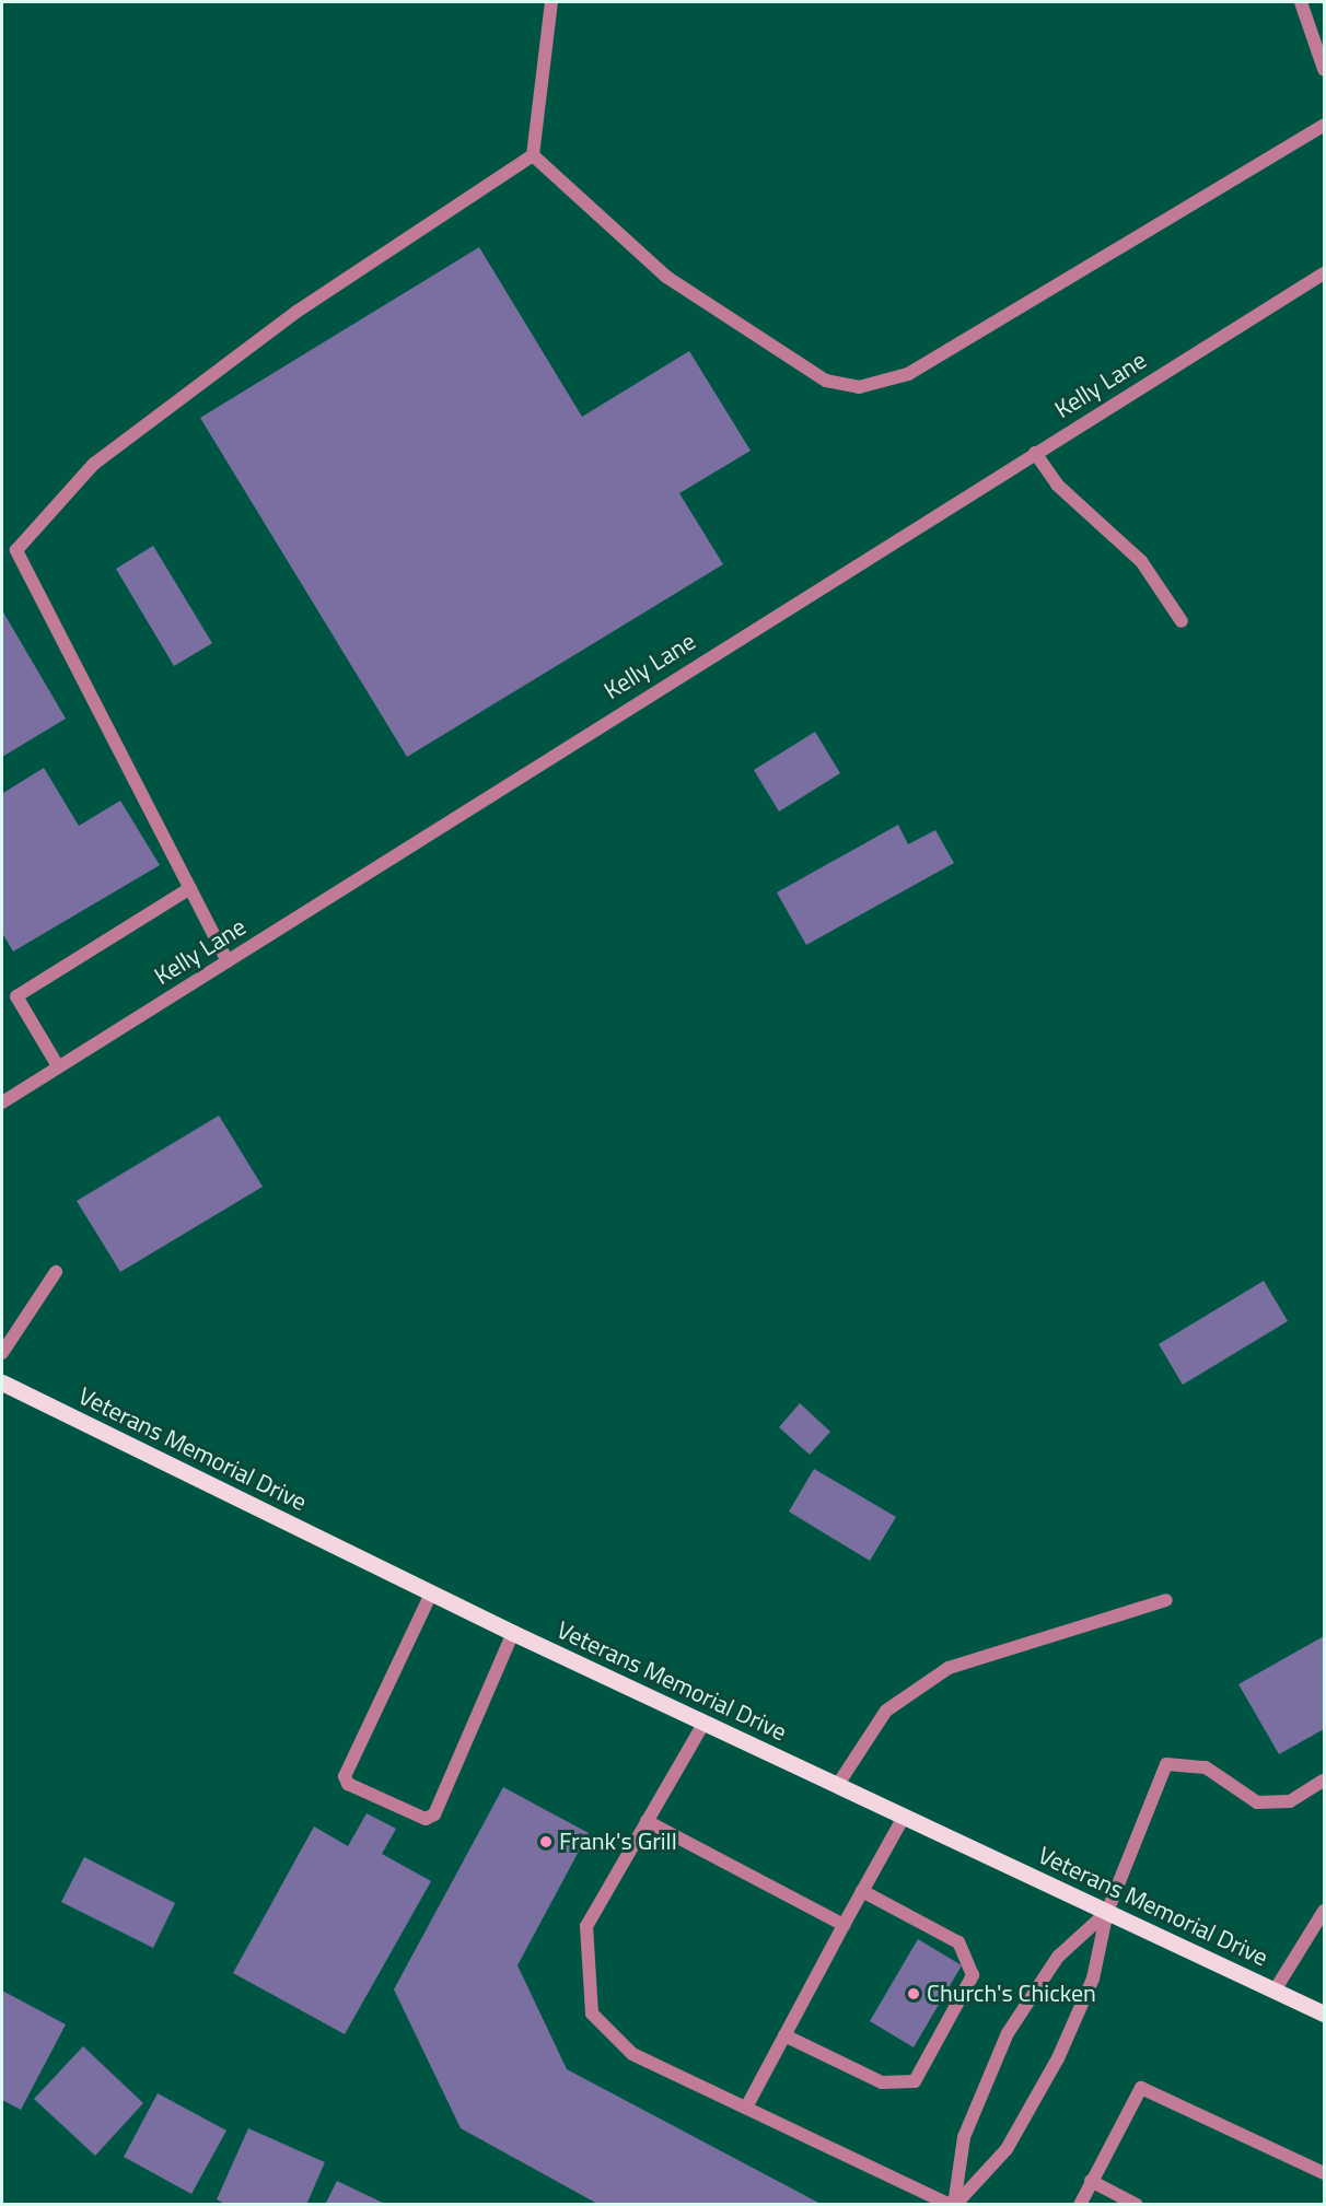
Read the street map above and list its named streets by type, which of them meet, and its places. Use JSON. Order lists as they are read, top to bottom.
{
  "streets": {
    "main road": ["Veterans Memorial Drive"],
    "street": ["Kelly Lane"]
  },
  "places": ["Frank's Grill", "Church's Chicken"]
}
